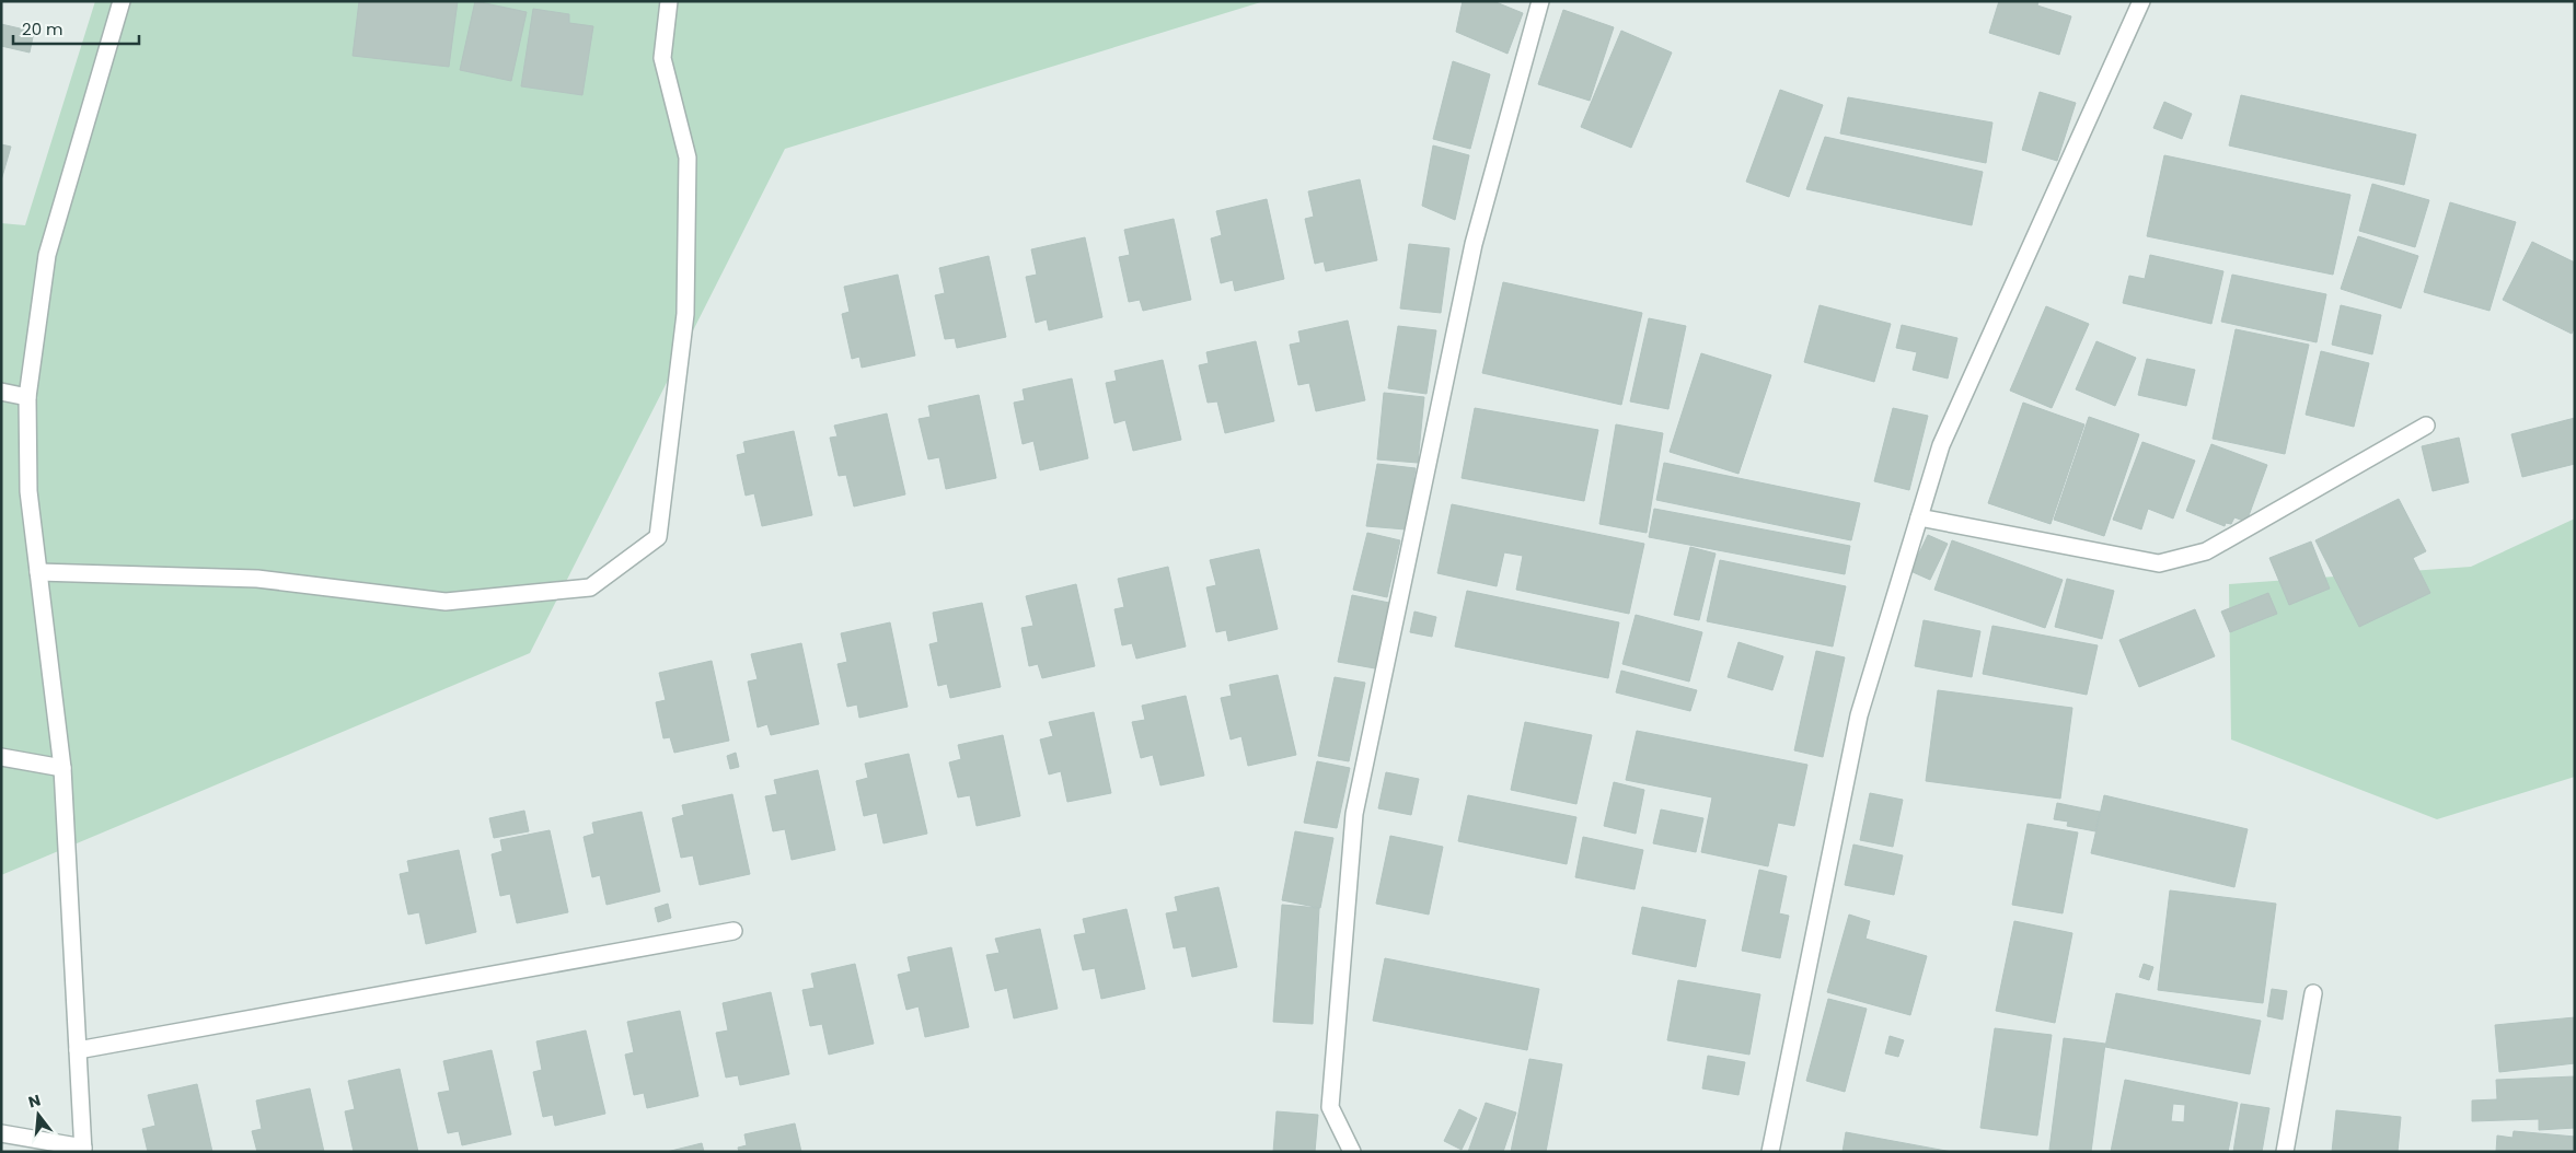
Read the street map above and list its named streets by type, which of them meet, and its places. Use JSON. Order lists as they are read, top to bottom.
{
  "scale_bar": "20 m",
  "north": "top"
}
